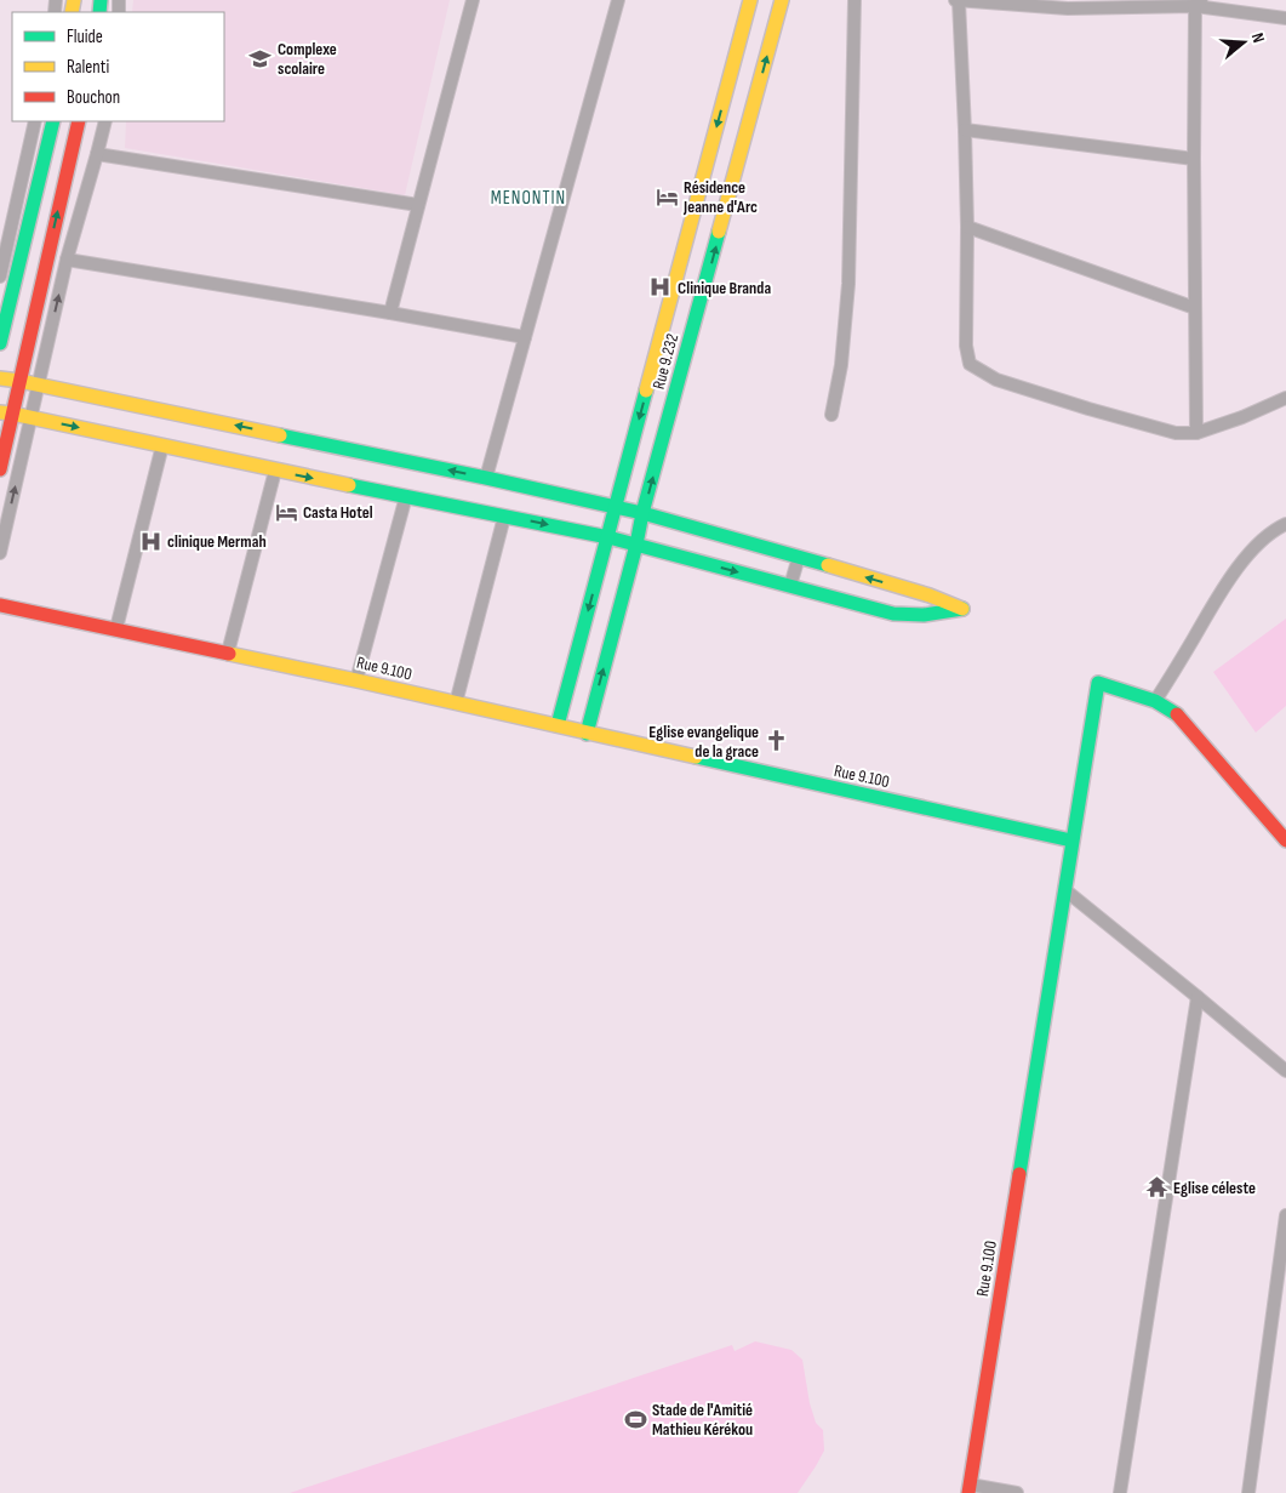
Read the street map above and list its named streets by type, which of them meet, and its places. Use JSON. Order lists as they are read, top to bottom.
{
  "streets": {
    "main road": ["Rue 9.232", "Rue 9.100"]
  },
  "crossings": [
    ["Rue 9.232", "Rue 9.100"]
  ],
  "districts": ["MENONTIN"],
  "places": {
    "school or university": ["Complexe scolaire"],
    "hotel": ["Résidence Jeanne d'Arc", "Casta Hotel"],
    "hospital": ["Clinique Branda", "clinique Mermah"],
    "church": ["Eglise evangelique de la grace"],
    "temple": ["Eglise céleste"],
    "sports": ["Stade de l'Amitié Mathieu Kérékou"]
  },
  "legend": ["Fluide", "Ralenti", "Bouchon"],
  "north": "right"
}
